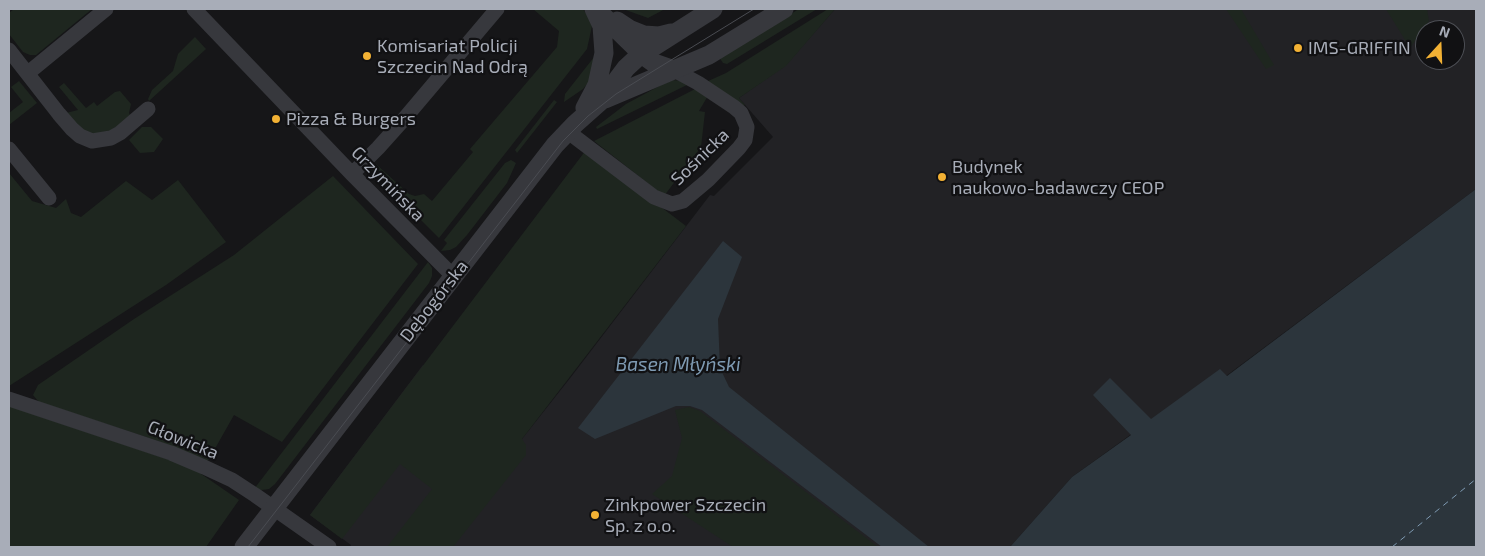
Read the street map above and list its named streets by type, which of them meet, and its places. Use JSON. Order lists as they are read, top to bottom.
{
  "streets": {
    "street": [
      "Sośnicka",
      "Grzymińska",
      "Dębogórska",
      "Głowicka"
    ]
  },
  "crossings": [
    ["Sośnicka", "Dębogórska"],
    ["Grzymińska", "Dębogórska"],
    ["Dębogórska", "Głowicka"]
  ],
  "water": ["Basen Młyński"],
  "places": [
    "IMS-GRIFFIN",
    "Komisariat Policji Szczecin Nad Odrą",
    "Pizza & Burgers",
    "Budynek naukowo-badawczy CEOP",
    "Zinkpower Szczecin Sp. z o.o."
  ],
  "north": "top"
}
